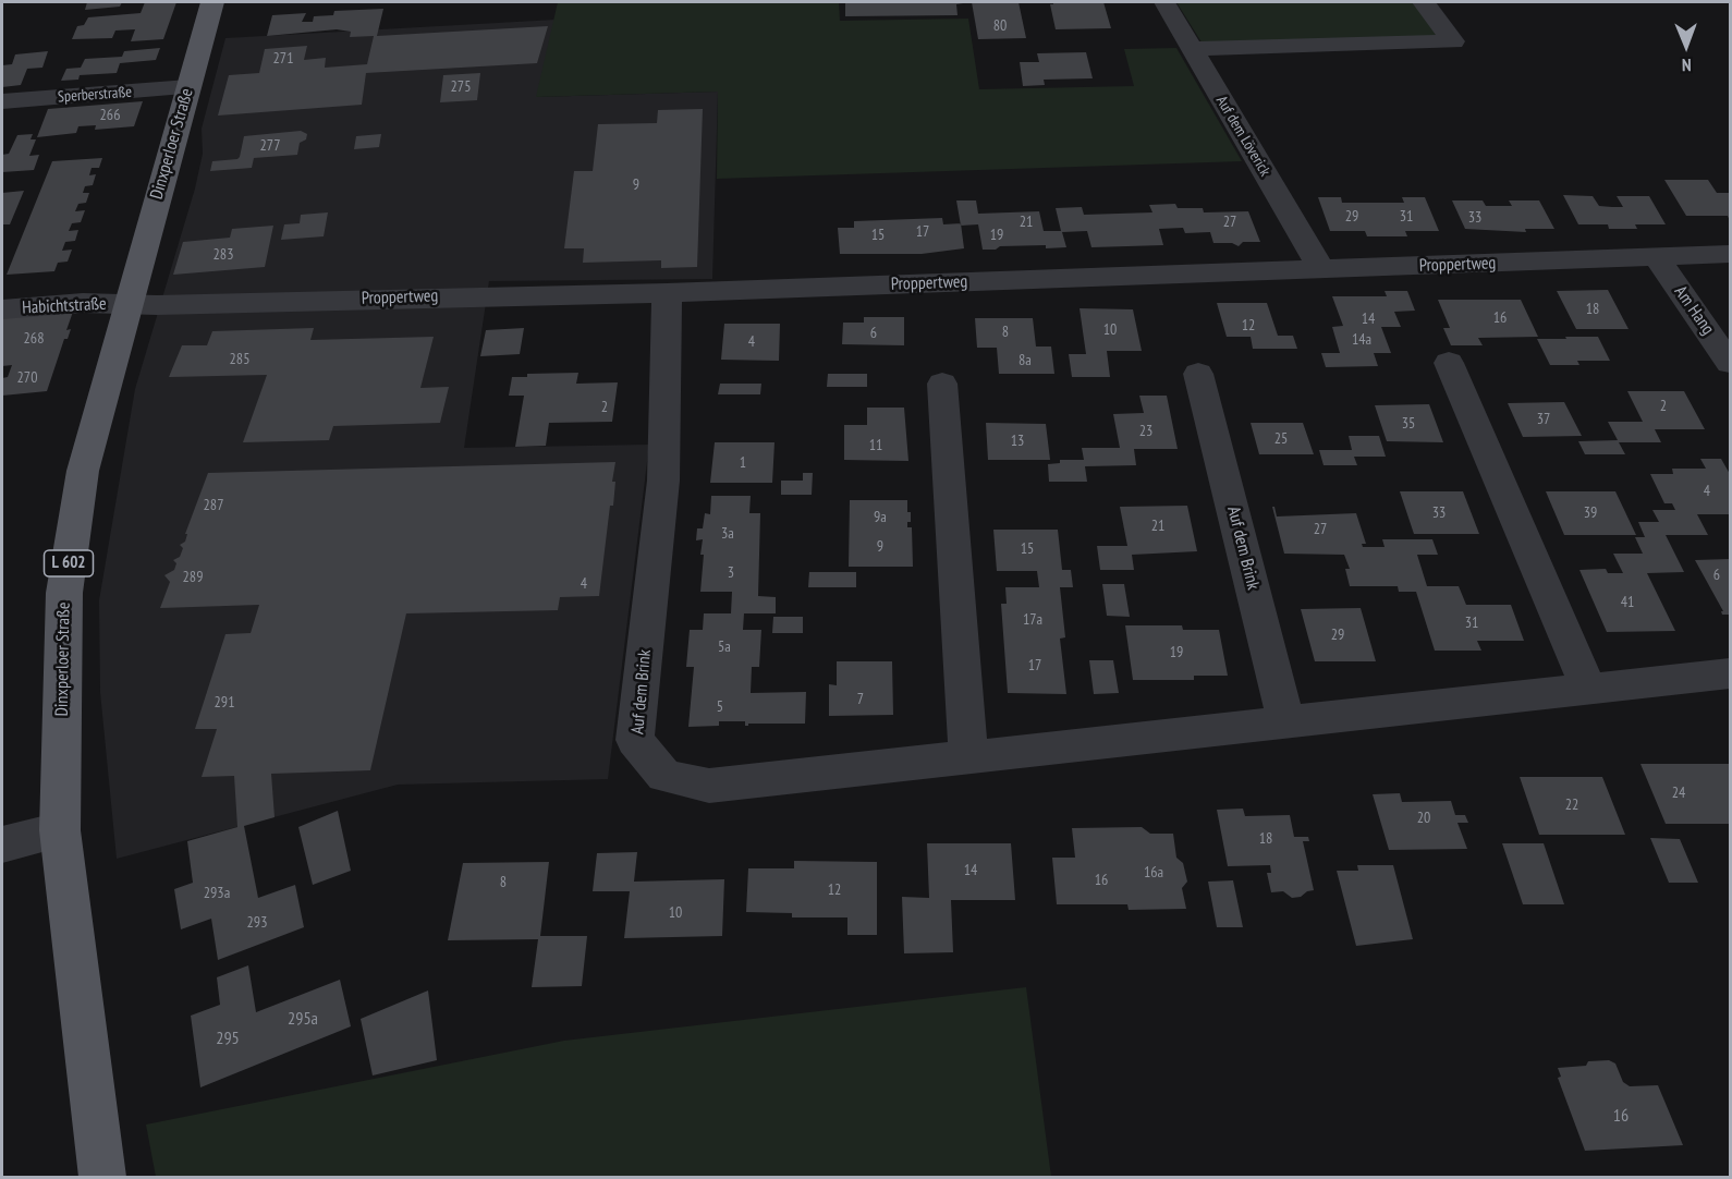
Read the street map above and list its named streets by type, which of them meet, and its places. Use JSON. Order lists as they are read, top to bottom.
{
  "streets": {
    "main road": ["Dinxperloer Straße", "L 602"],
    "street": [
      "Sperberstraße",
      "Auf dem Löverick",
      "Proppertweg",
      "Habichtstraße",
      "Am Hang",
      "Auf dem Brink"
    ]
  },
  "crossings": [
    ["Sperberstraße", "Dinxperloer Straße"],
    ["Auf dem Löverick", "Proppertweg"],
    ["Dinxperloer Straße", "Proppertweg"],
    ["Dinxperloer Straße", "Habichtstraße"],
    ["Proppertweg", "Habichtstraße"],
    ["Proppertweg", "Am Hang"],
    ["Proppertweg", "Auf dem Brink"]
  ],
  "house_numbers": [
    "80",
    "271",
    "275",
    "266",
    "277",
    "9",
    "29",
    "31",
    "33",
    "21",
    "27",
    "17",
    "15",
    "19",
    "283",
    "18",
    "16",
    "14",
    "12",
    "10",
    "8",
    "6",
    "268",
    "14a",
    "4",
    "285",
    "8a",
    "270",
    "2",
    "2",
    "37",
    "35",
    "23",
    "25",
    "13",
    "11",
    "1",
    "4",
    "287",
    "33",
    "39",
    "9a",
    "21",
    "27",
    "3a",
    "9",
    "15",
    "3",
    "6",
    "289",
    "4",
    "41",
    "17a",
    "31",
    "29",
    "5a",
    "19",
    "17",
    "7",
    "291",
    "5",
    "24",
    "22",
    "20",
    "18",
    "14",
    "16a",
    "16",
    "8",
    "12",
    "293a",
    "10",
    "293",
    "295a",
    "295",
    "16"
  ],
  "north": "bottom"
}
